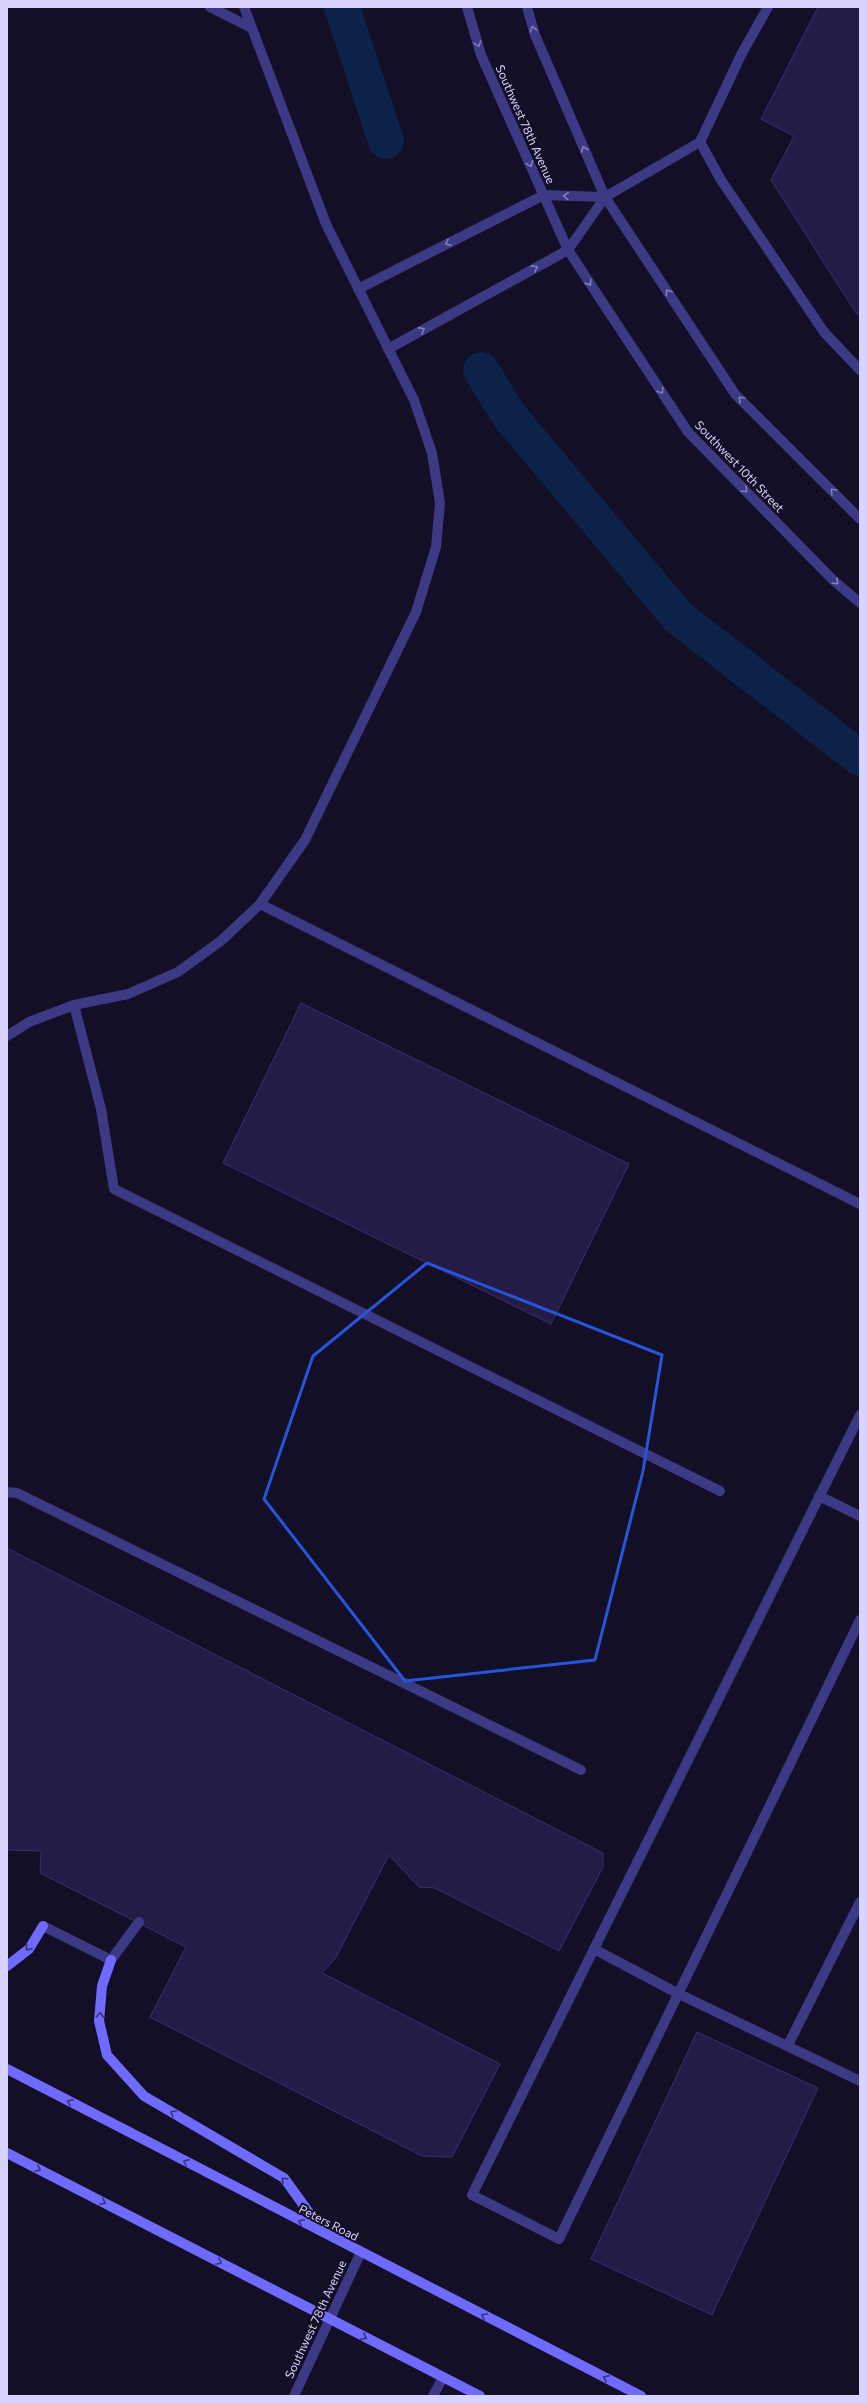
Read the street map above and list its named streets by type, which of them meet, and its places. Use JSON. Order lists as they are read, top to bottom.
{
  "streets": {
    "main road": ["Peters Road"],
    "street": ["Southwest 78th Avenue", "Southwest 10th Street"]
  },
  "crossings": [
    ["Southwest 78th Avenue", "Southwest 10th Street"],
    ["Southwest 78th Avenue", "Peters Road"]
  ]
}
